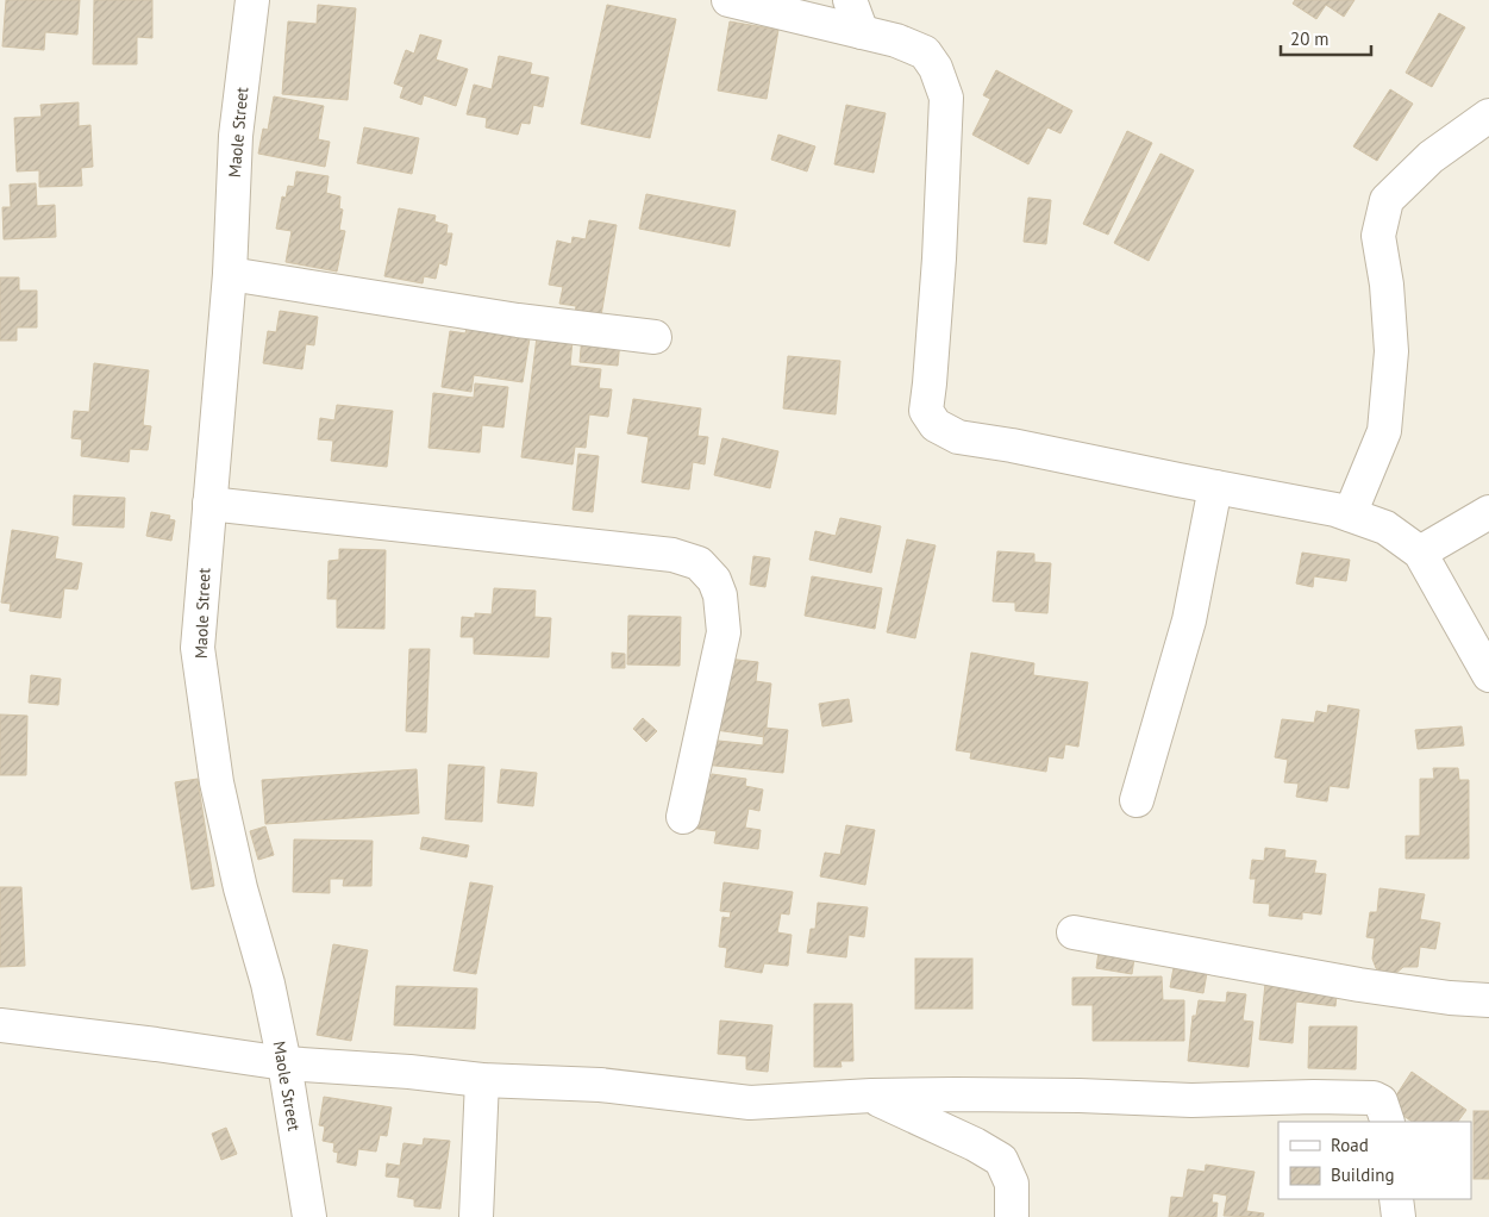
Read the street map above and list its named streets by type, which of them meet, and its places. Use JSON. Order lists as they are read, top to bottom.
{
  "streets": {
    "street": ["Maole Street"]
  },
  "legend": ["Road", "Building"],
  "scale_bar": "20 m"
}
